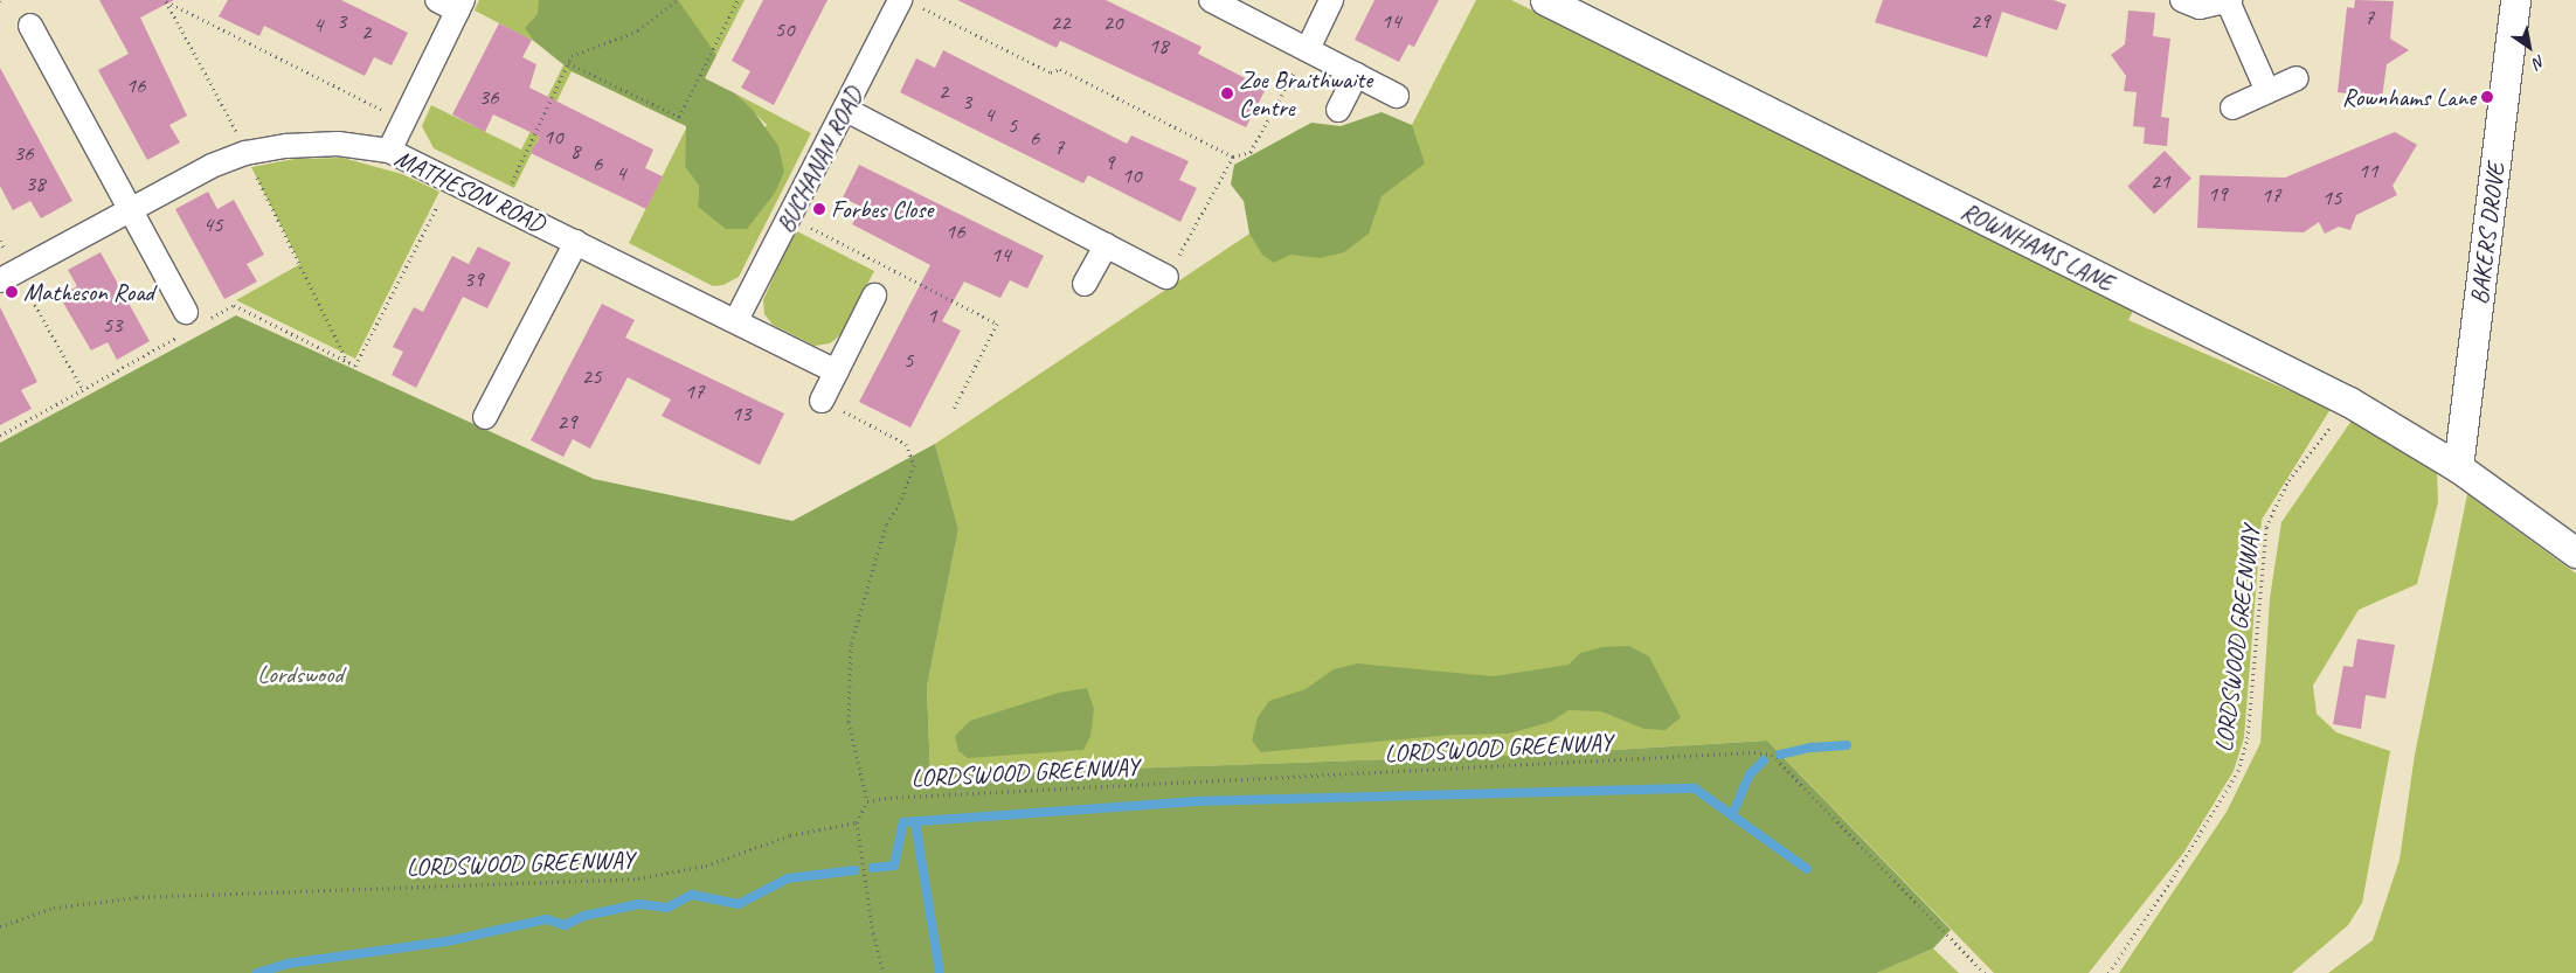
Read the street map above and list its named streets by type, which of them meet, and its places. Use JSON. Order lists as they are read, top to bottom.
{
  "streets": {
    "street": [
      "BUCHANAN ROAD",
      "MATHESON ROAD",
      "BAKERS DROVE",
      "ROWNHAMS LANE"
    ],
    "path": ["LORDSWOOD GREENWAY"]
  },
  "crossings": [
    ["BUCHANAN ROAD", "MATHESON ROAD"],
    ["BAKERS DROVE", "ROWNHAMS LANE"],
    ["ROWNHAMS LANE", "LORDSWOOD GREENWAY"]
  ],
  "parks": ["Lordswood"],
  "places": [
    "Zoe Braithwaite Centre",
    "Rownhams Lane",
    "Forbes Close",
    "Matheson Road"
  ],
  "house_numbers": [
    "7",
    "3",
    "14",
    "29",
    "22",
    "20",
    "4",
    "50",
    "2",
    "18",
    "16",
    "2",
    "36",
    "3",
    "4",
    "5",
    "10",
    "6",
    "7",
    "8",
    "36",
    "9",
    "6",
    "11",
    "4",
    "10",
    "21",
    "38",
    "19",
    "17",
    "15",
    "45",
    "16",
    "14",
    "39",
    "1",
    "53",
    "5",
    "25",
    "17",
    "13",
    "29"
  ],
  "north": "bottom right"
}
